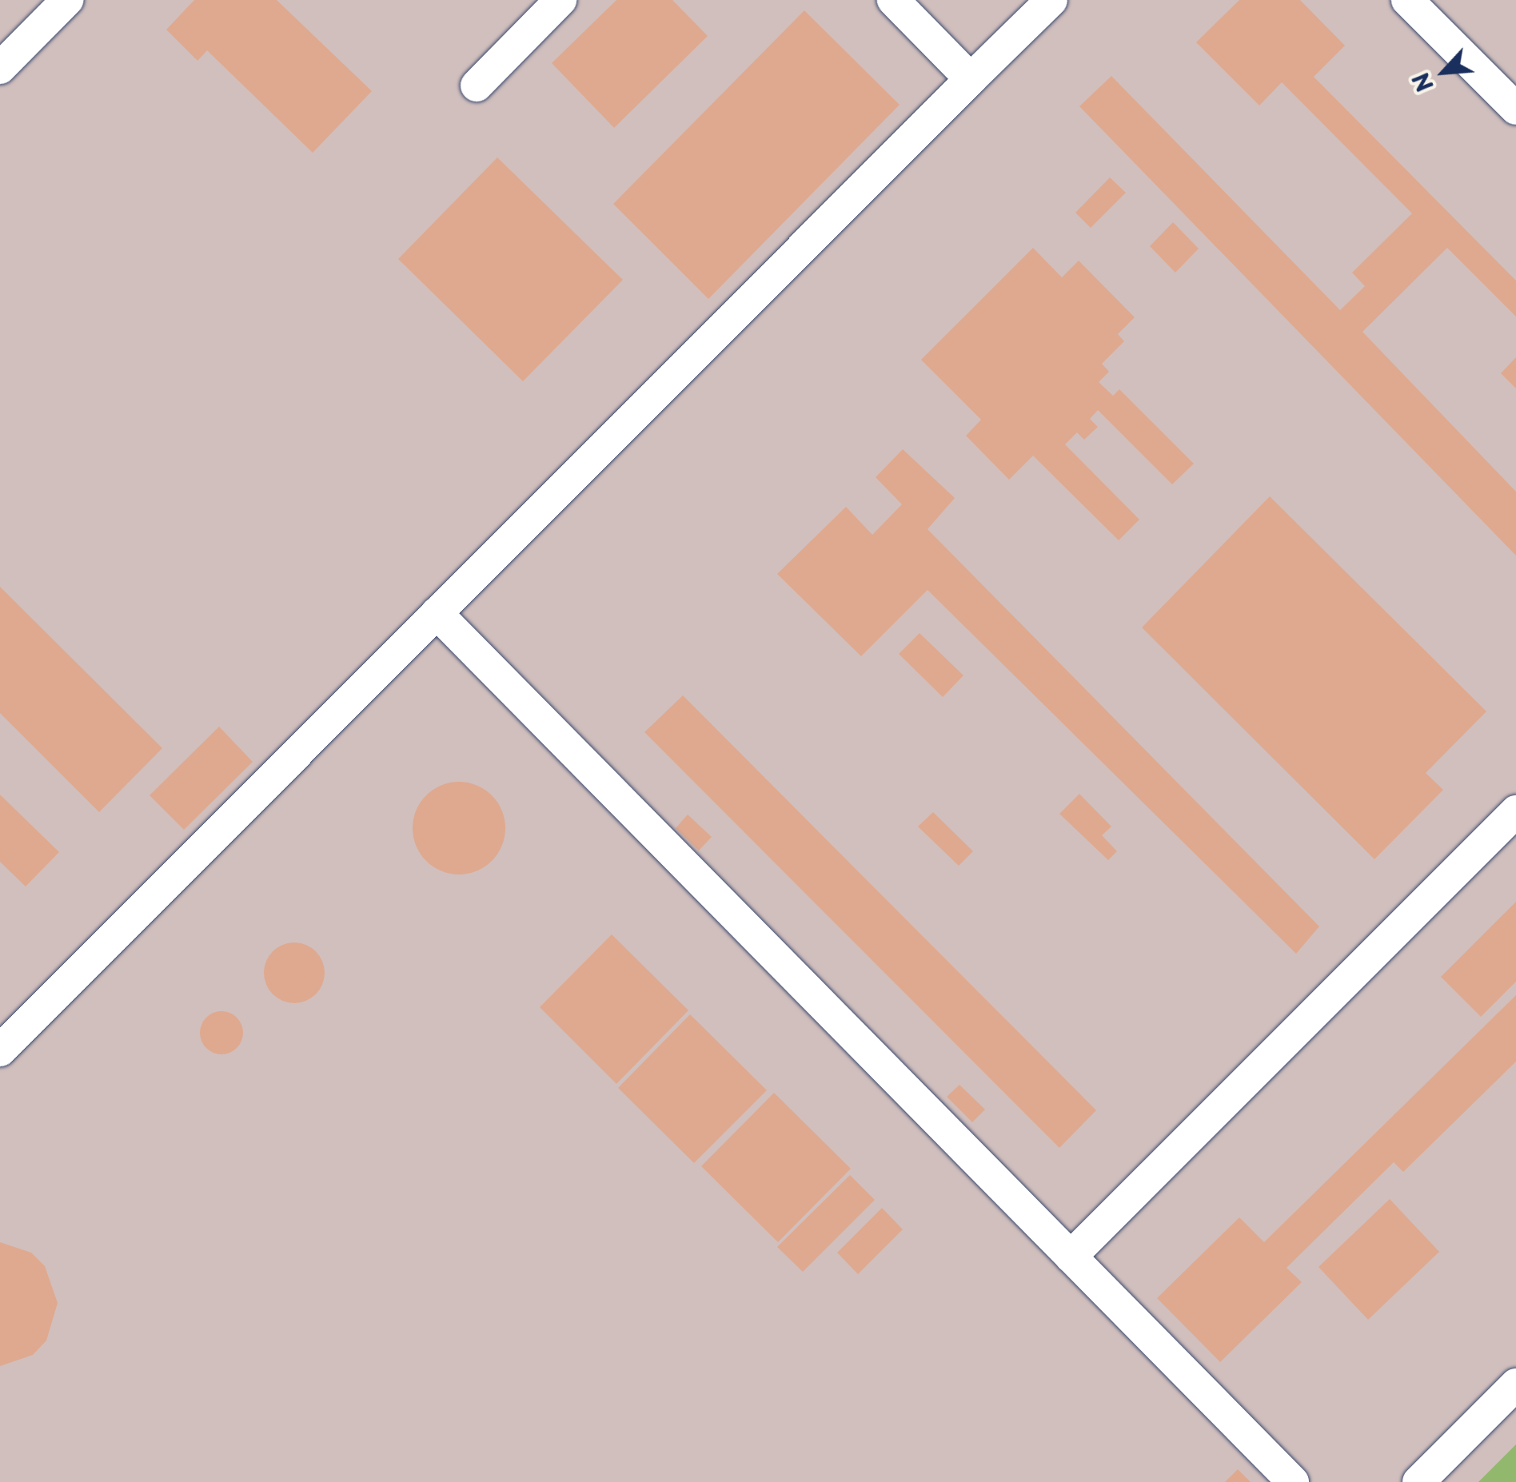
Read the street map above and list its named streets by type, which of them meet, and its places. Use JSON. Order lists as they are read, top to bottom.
{
  "north": "bottom left"
}
